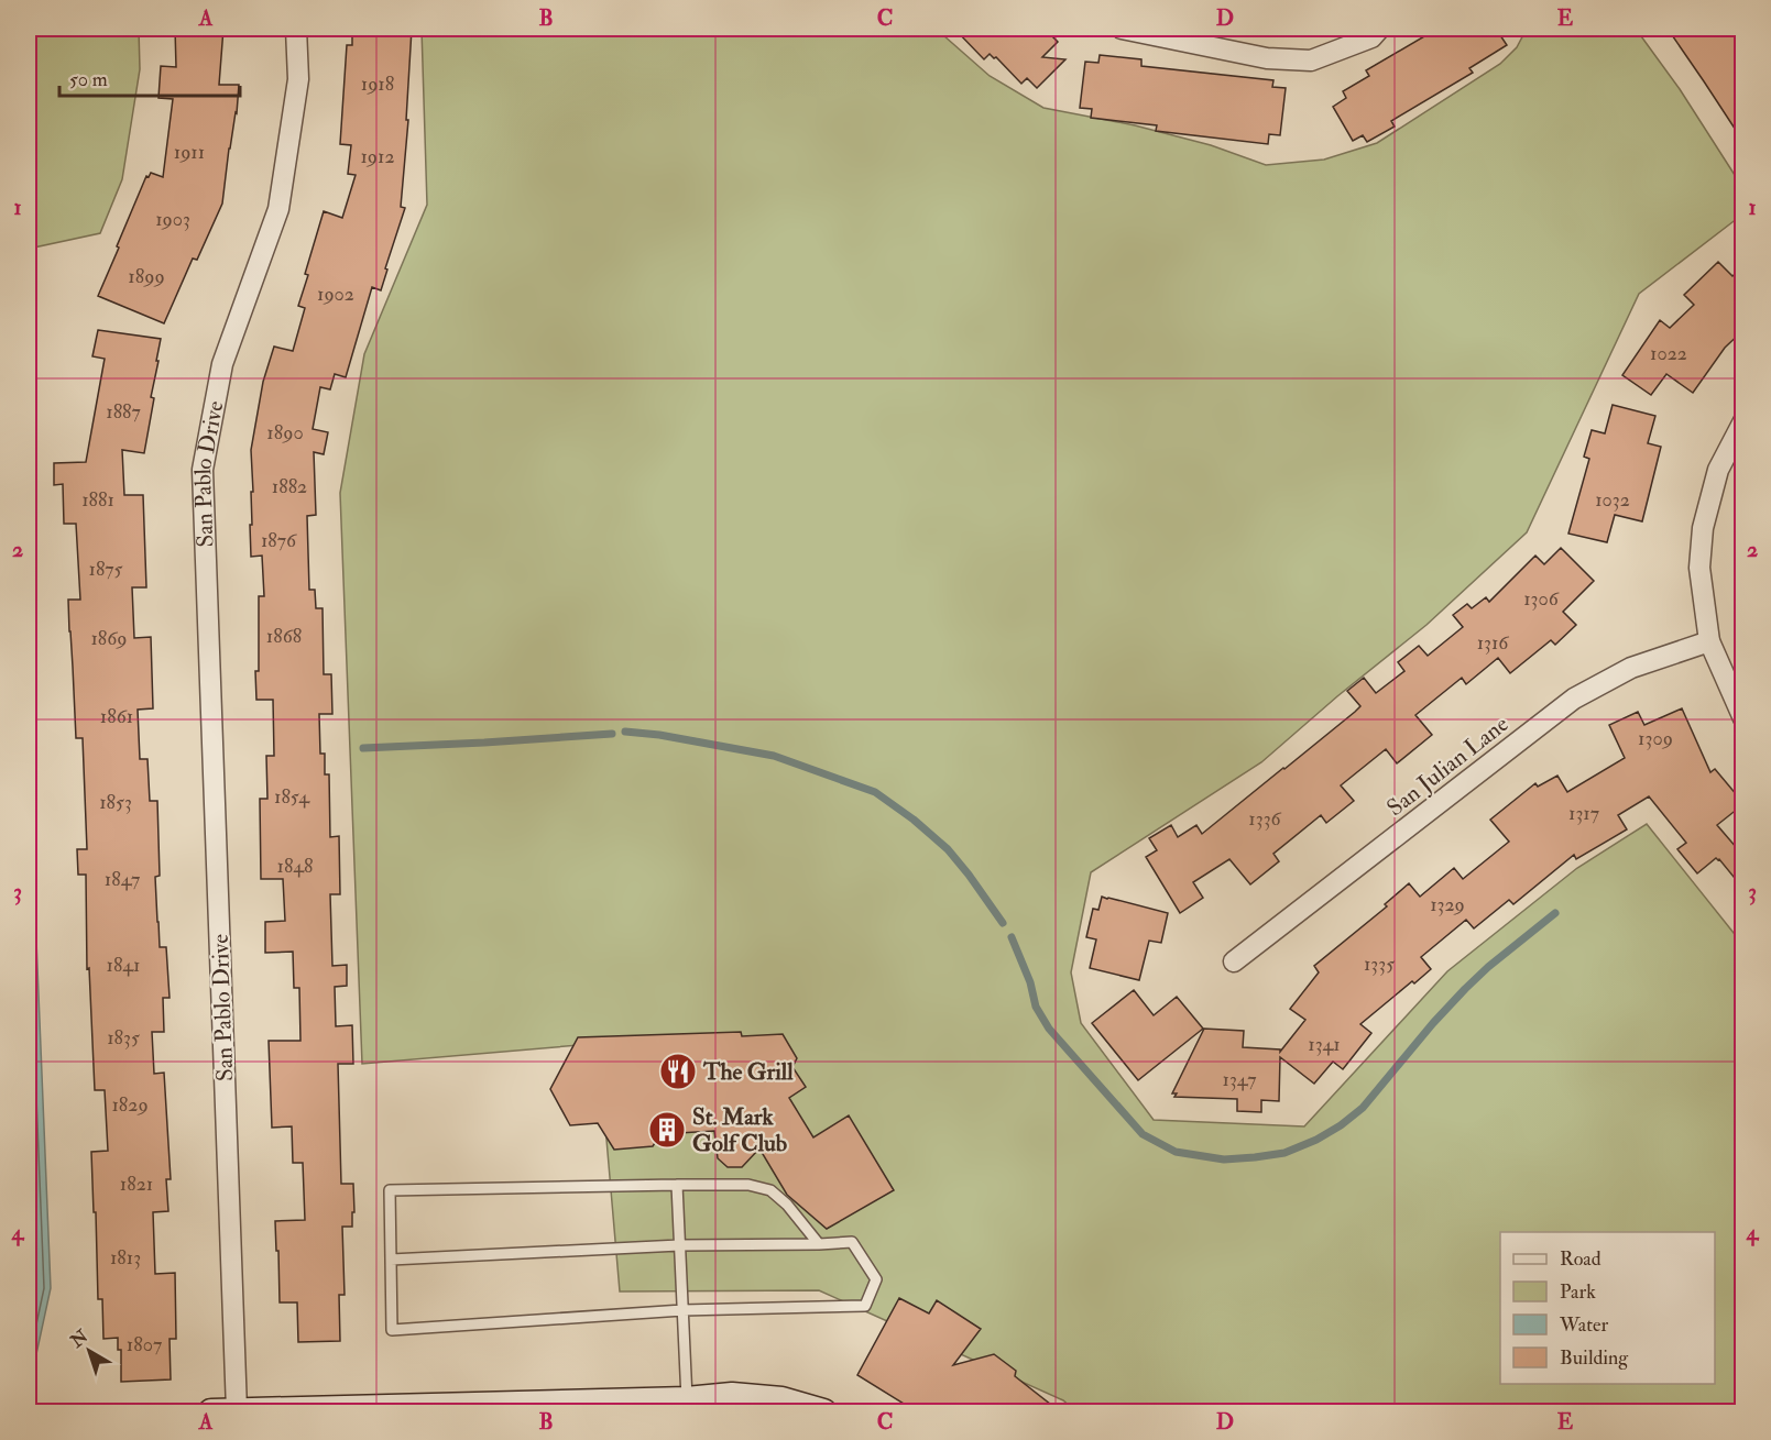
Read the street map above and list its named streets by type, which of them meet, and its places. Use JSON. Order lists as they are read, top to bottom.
{
  "streets": {
    "street": ["San Pablo Drive", "San Julian Lane"]
  },
  "places": {
    "restaurant": ["The Grill"],
    "building": ["St. Mark Golf Club"]
  },
  "house_numbers": [
    "1918",
    "1911",
    "1912",
    "1903",
    "1899",
    "1902",
    "1022",
    "1887",
    "1890",
    "1882",
    "1881",
    "1032",
    "1876",
    "1875",
    "1306",
    "1868",
    "1869",
    "1316",
    "1861",
    "1309",
    "1854",
    "1853",
    "1317",
    "1336",
    "1848",
    "1847",
    "1329",
    "1335",
    "1841",
    "1835",
    "1341",
    "1347",
    "1829",
    "1821",
    "1813",
    "1807"
  ],
  "legend": [
    "Road",
    "Park",
    "Water",
    "Building"
  ],
  "scale_bar": "50 m",
  "north": "top left",
  "grid": {
    "columns": [
      "A",
      "B",
      "C",
      "D",
      "E"
    ],
    "rows": [
      "1",
      "2",
      "3",
      "4"
    ]
  }
}
